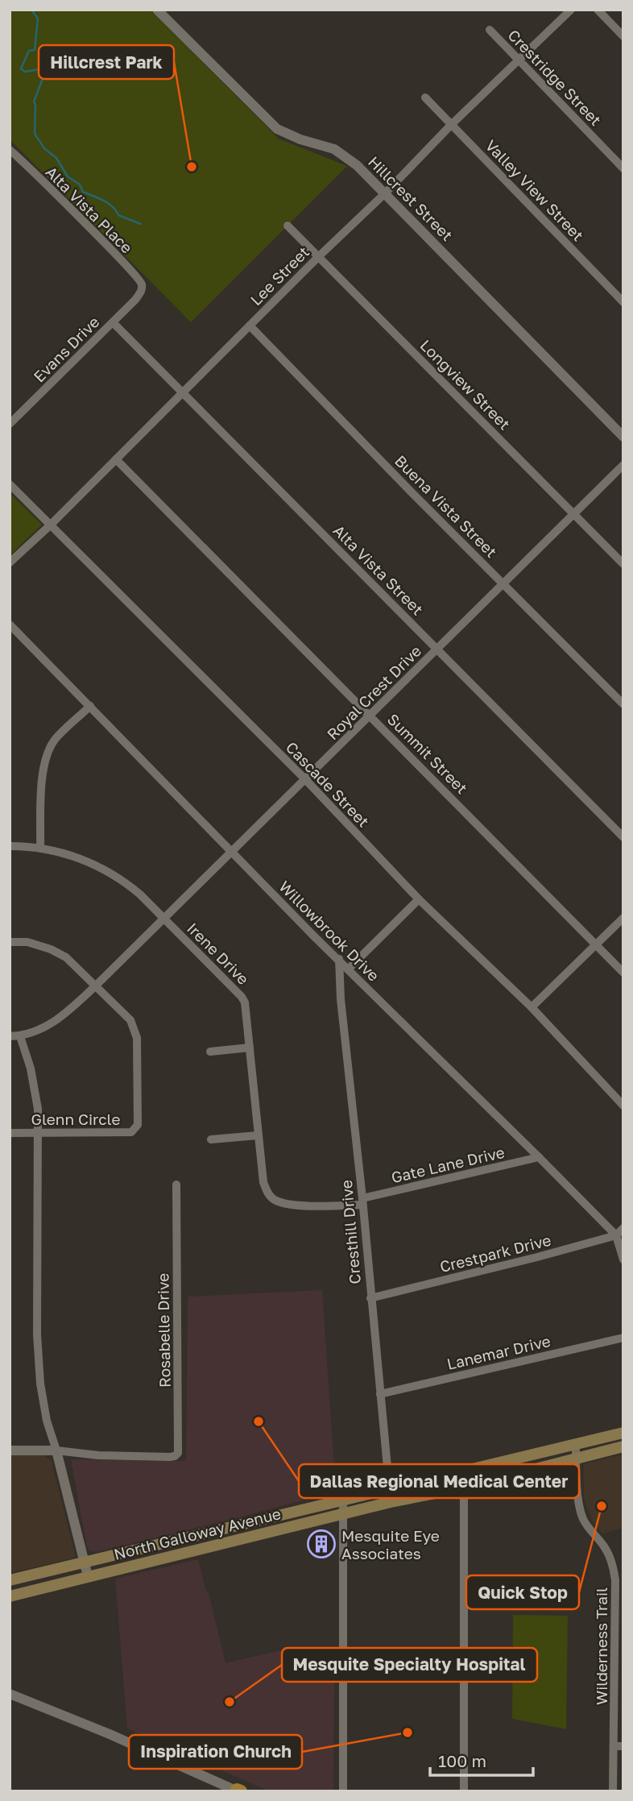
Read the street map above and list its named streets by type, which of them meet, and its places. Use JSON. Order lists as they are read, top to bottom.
{
  "streets": {
    "main road": ["North Galloway Avenue"],
    "street": [
      "Crestridge Street",
      "Valley View Street",
      "Hillcrest Street",
      "Alta Vista Place",
      "Lee Street",
      "Evans Drive",
      "Longview Street",
      "Buena Vista Street",
      "Alta Vista Street",
      "Royal Crest Drive",
      "Summit Street",
      "Cascade Street",
      "Willowbrook Drive",
      "Irene Drive",
      "Glenn Circle",
      "Gate Lane Drive",
      "Cresthill Drive",
      "Crestpark Drive",
      "Rosabelle Drive",
      "Lanemar Drive",
      "Wilderness Trail"
    ]
  },
  "crossings": [
    ["Crestridge Street", "Lee Street"],
    ["Valley View Street", "Lee Street"],
    ["Hillcrest Street", "Lee Street"],
    ["Alta Vista Place", "Evans Drive"],
    ["Lee Street", "Longview Street"],
    ["Lee Street", "Buena Vista Street"],
    ["Lee Street", "Alta Vista Street"],
    ["Lee Street", "Summit Street"],
    ["Lee Street", "Cascade Street"],
    ["Evans Drive", "Alta Vista Street"],
    ["Longview Street", "Royal Crest Drive"],
    ["Buena Vista Street", "Royal Crest Drive"],
    ["Alta Vista Street", "Royal Crest Drive"],
    ["Royal Crest Drive", "Summit Street"],
    ["Royal Crest Drive", "Cascade Street"],
    ["Royal Crest Drive", "Willowbrook Drive"],
    ["Royal Crest Drive", "Irene Drive"],
    ["Royal Crest Drive", "Glenn Circle"],
    ["Willowbrook Drive", "Gate Lane Drive"],
    ["Willowbrook Drive", "Cresthill Drive"],
    ["Willowbrook Drive", "Crestpark Drive"],
    ["Irene Drive", "Gate Lane Drive"],
    ["Gate Lane Drive", "Cresthill Drive"],
    ["Cresthill Drive", "Crestpark Drive"],
    ["Cresthill Drive", "Lanemar Drive"],
    ["Cresthill Drive", "North Galloway Avenue"],
    ["North Galloway Avenue", "Wilderness Trail"]
  ],
  "places": {
    "other": [
      "Hillcrest Park",
      "Dallas Regional Medical Center",
      "Quick Stop",
      "Mesquite Specialty Hospital",
      "Inspiration Church"
    ],
    "building": ["Mesquite Eye Associates"]
  },
  "scale_bar": "100 m"
}
